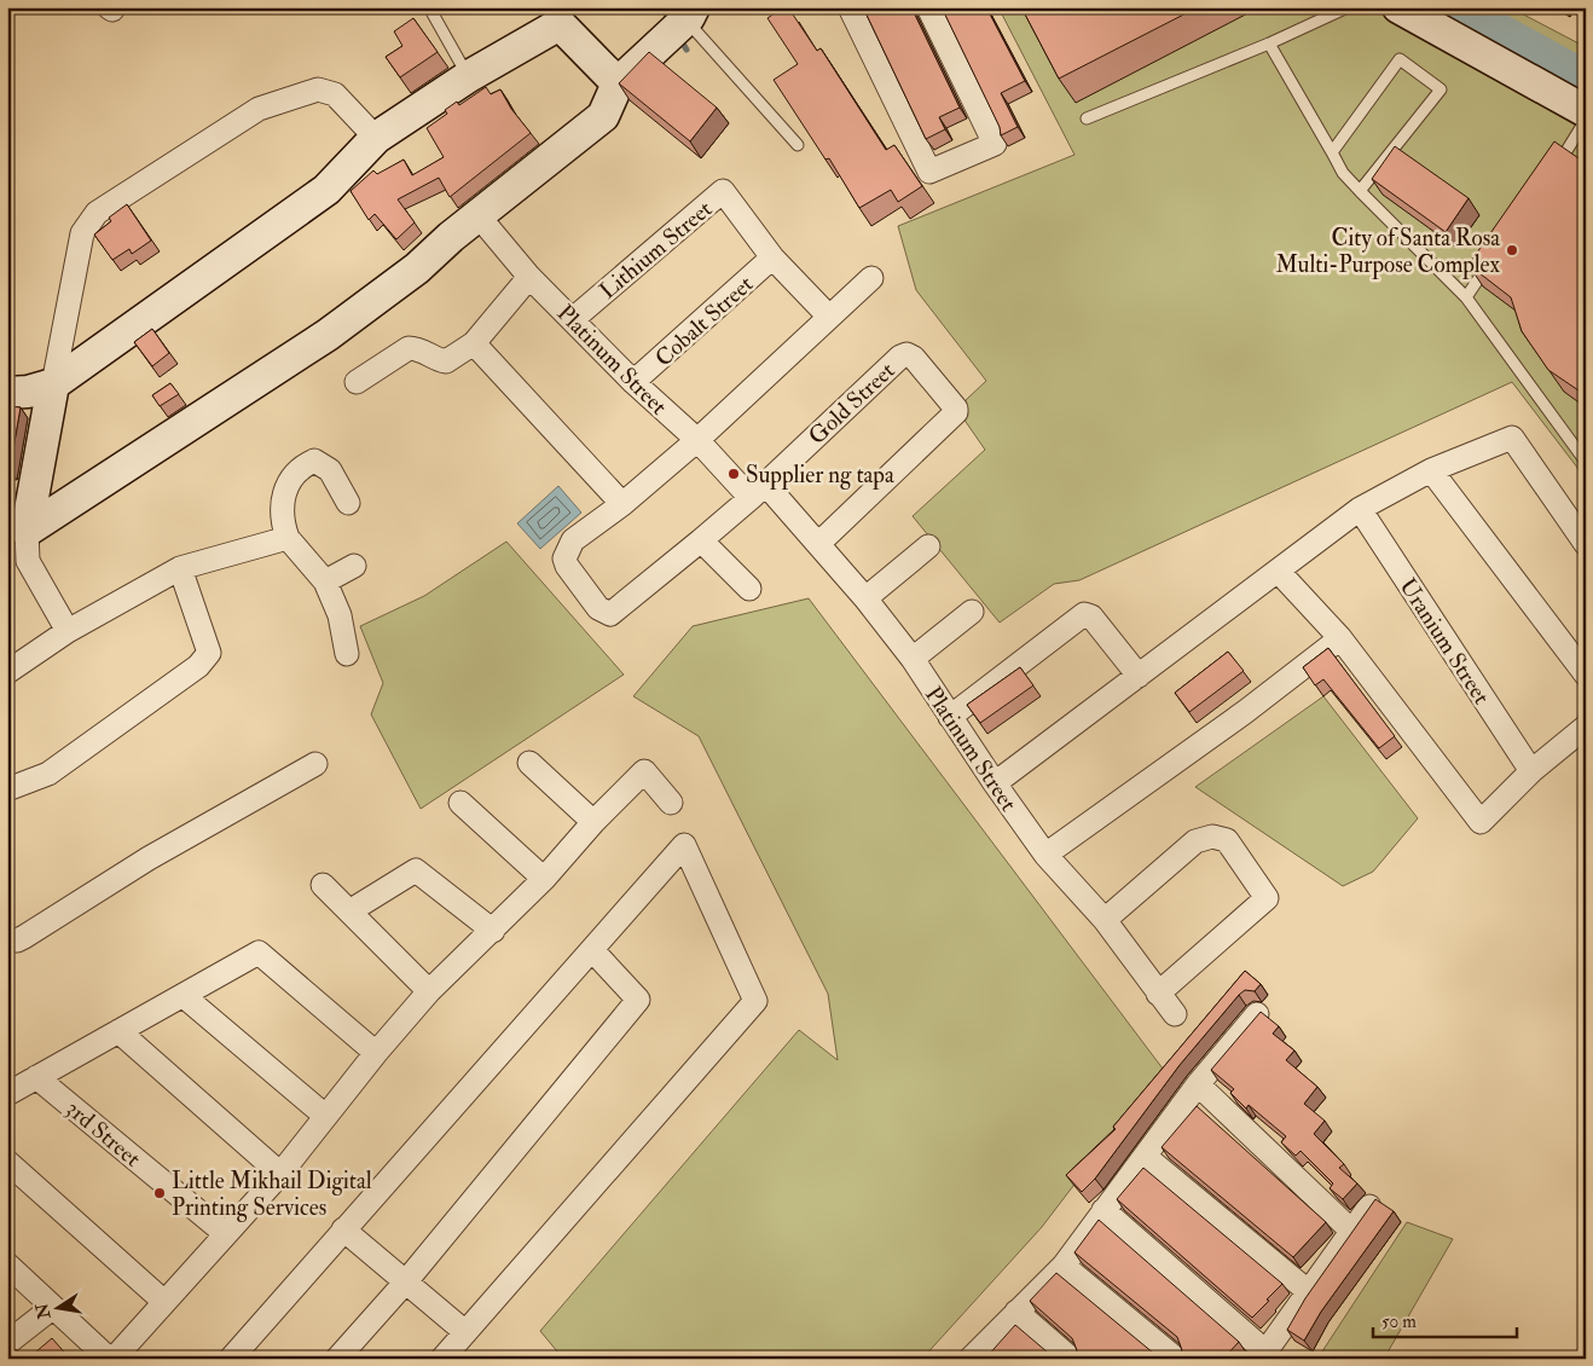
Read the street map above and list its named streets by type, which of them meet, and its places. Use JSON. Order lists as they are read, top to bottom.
{
  "streets": {
    "street": [
      "Lithium Street",
      "Cobalt Street",
      "Platinum Street",
      "Gold Street",
      "Uranium Street",
      "3rd Street"
    ]
  },
  "crossings": [
    ["Lithium Street", "Cobalt Street"],
    ["Lithium Street", "Platinum Street"],
    ["Cobalt Street", "Platinum Street"],
    ["Platinum Street", "Gold Street"]
  ],
  "places": ["City of Santa Rosa Multi-Purpose Complex", "Supplier ng tapa", "Little Mikhail Digital Printing Services"],
  "scale_bar": "50 m",
  "north": "left"
}
